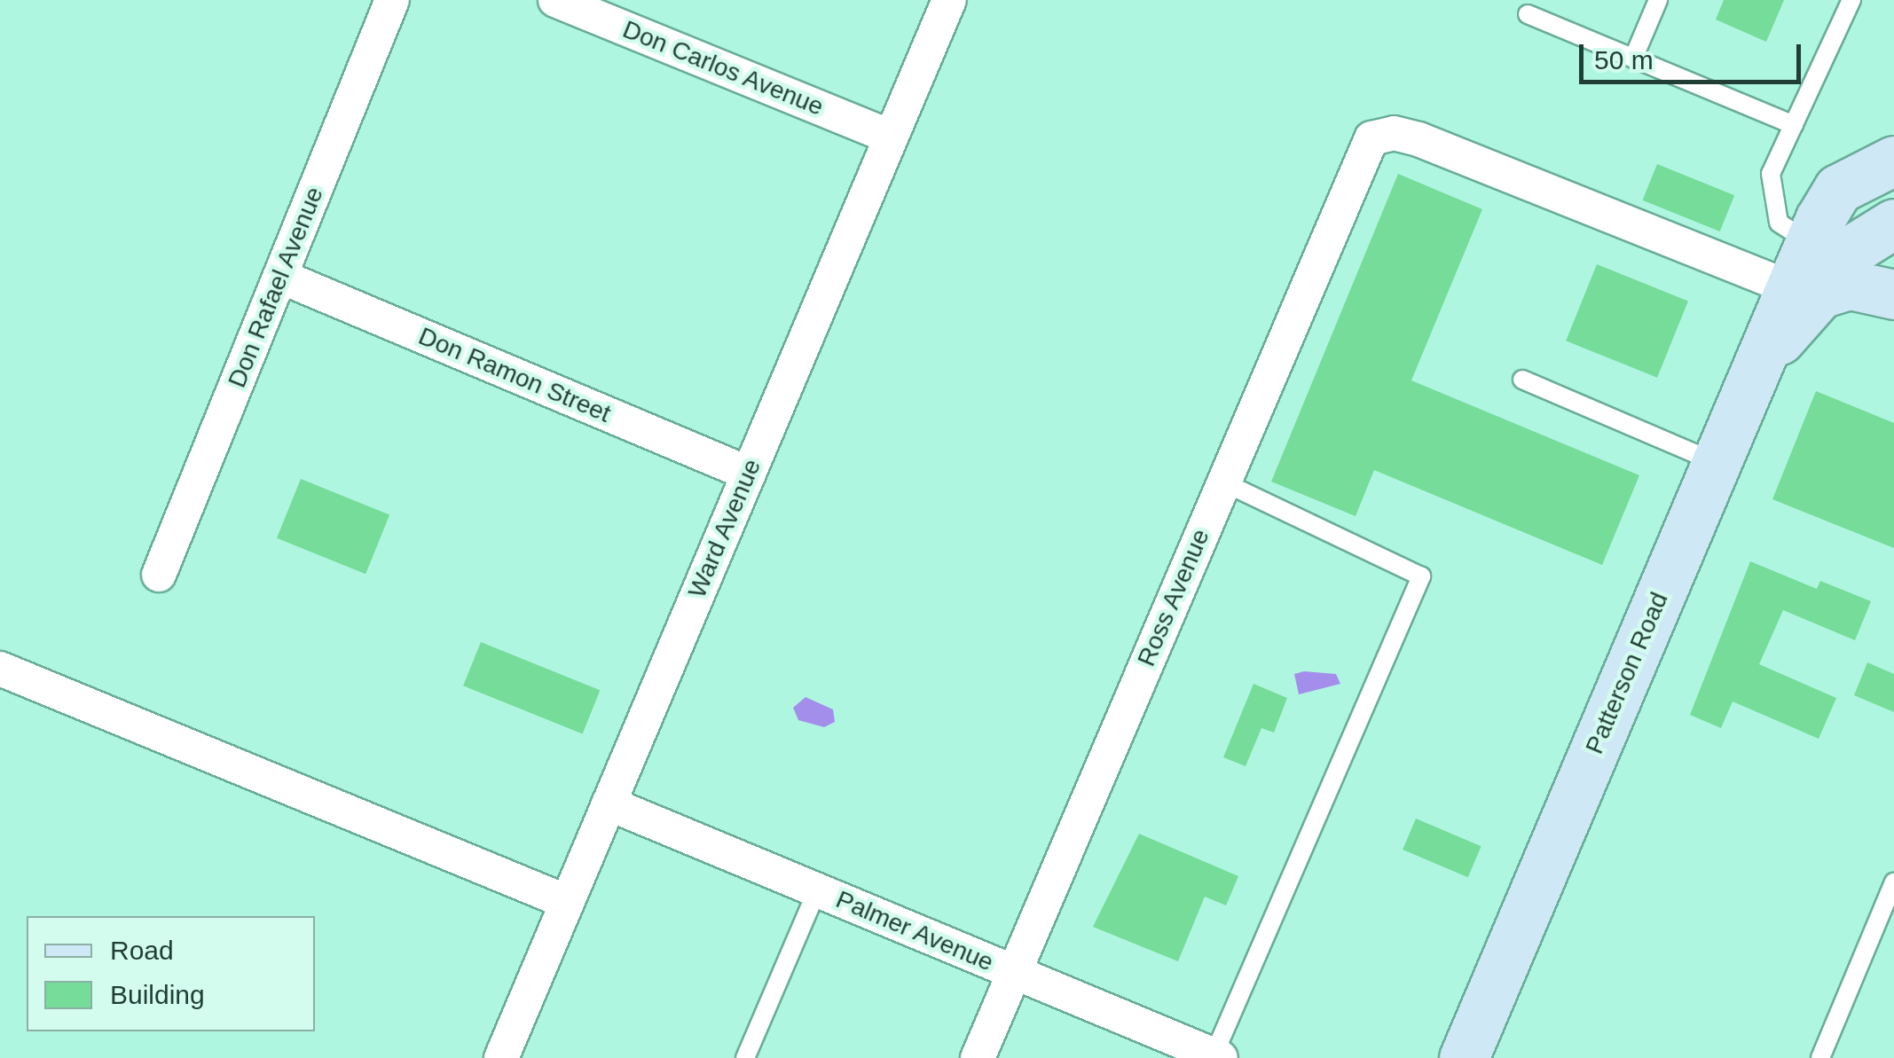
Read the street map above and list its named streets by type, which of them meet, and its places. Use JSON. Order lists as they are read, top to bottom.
{
  "streets": {
    "main road": ["Patterson Road"],
    "street": [
      "Don Carlos Avenue",
      "Don Rafael Avenue",
      "Don Ramon Street",
      "Ward Avenue",
      "Ross Avenue",
      "Palmer Avenue"
    ]
  },
  "crossings": [
    ["Don Carlos Avenue", "Ward Avenue"],
    ["Don Rafael Avenue", "Don Ramon Street"],
    ["Don Ramon Street", "Ward Avenue"],
    ["Ward Avenue", "Palmer Avenue"],
    ["Ross Avenue", "Patterson Road"],
    ["Ross Avenue", "Palmer Avenue"]
  ],
  "legend": ["Road", "Building"],
  "scale_bar": "50 m"
}
